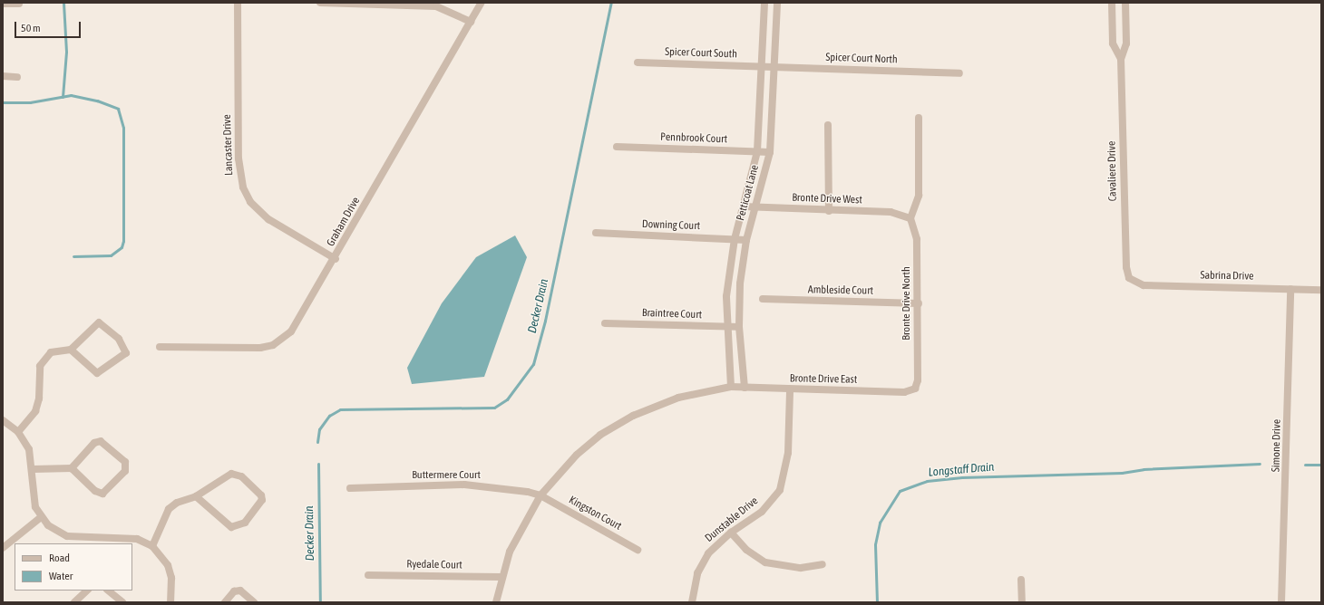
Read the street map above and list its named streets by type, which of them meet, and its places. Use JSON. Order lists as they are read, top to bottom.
{
  "streets": {
    "street": [
      "Spicer Court South",
      "Spicer Court North",
      "Pennbrook Court",
      "Lancaster Drive",
      "Cavaliere Drive",
      "Petticoat Lane",
      "Bronte Drive West",
      "Graham Drive",
      "Downing Court",
      "Sabrina Drive",
      "Ambleside Court",
      "Bronte Drive North",
      "Braintree Court",
      "Bronte Drive East",
      "Simone Drive",
      "Buttermere Court",
      "Kingston Court",
      "Dunstable Drive",
      "Ryedale Court"
    ]
  },
  "crossings": [
    ["Spicer Court South", "Spicer Court North"],
    ["Spicer Court South", "Petticoat Lane"],
    ["Spicer Court North", "Petticoat Lane"],
    ["Pennbrook Court", "Petticoat Lane"],
    ["Lancaster Drive", "Graham Drive"],
    ["Cavaliere Drive", "Sabrina Drive"],
    ["Petticoat Lane", "Bronte Drive West"],
    ["Petticoat Lane", "Downing Court"],
    ["Petticoat Lane", "Braintree Court"],
    ["Petticoat Lane", "Bronte Drive East"],
    ["Bronte Drive West", "Bronte Drive North"],
    ["Sabrina Drive", "Simone Drive"],
    ["Ambleside Court", "Bronte Drive North"],
    ["Bronte Drive North", "Bronte Drive East"],
    ["Bronte Drive East", "Buttermere Court"],
    ["Bronte Drive East", "Kingston Court"],
    ["Bronte Drive East", "Dunstable Drive"],
    ["Bronte Drive East", "Ryedale Court"],
    ["Buttermere Court", "Kingston Court"]
  ],
  "water": ["Decker Drain", "Longstaff Drain"],
  "legend": ["Road", "Water"],
  "scale_bar": "50 m"
}
